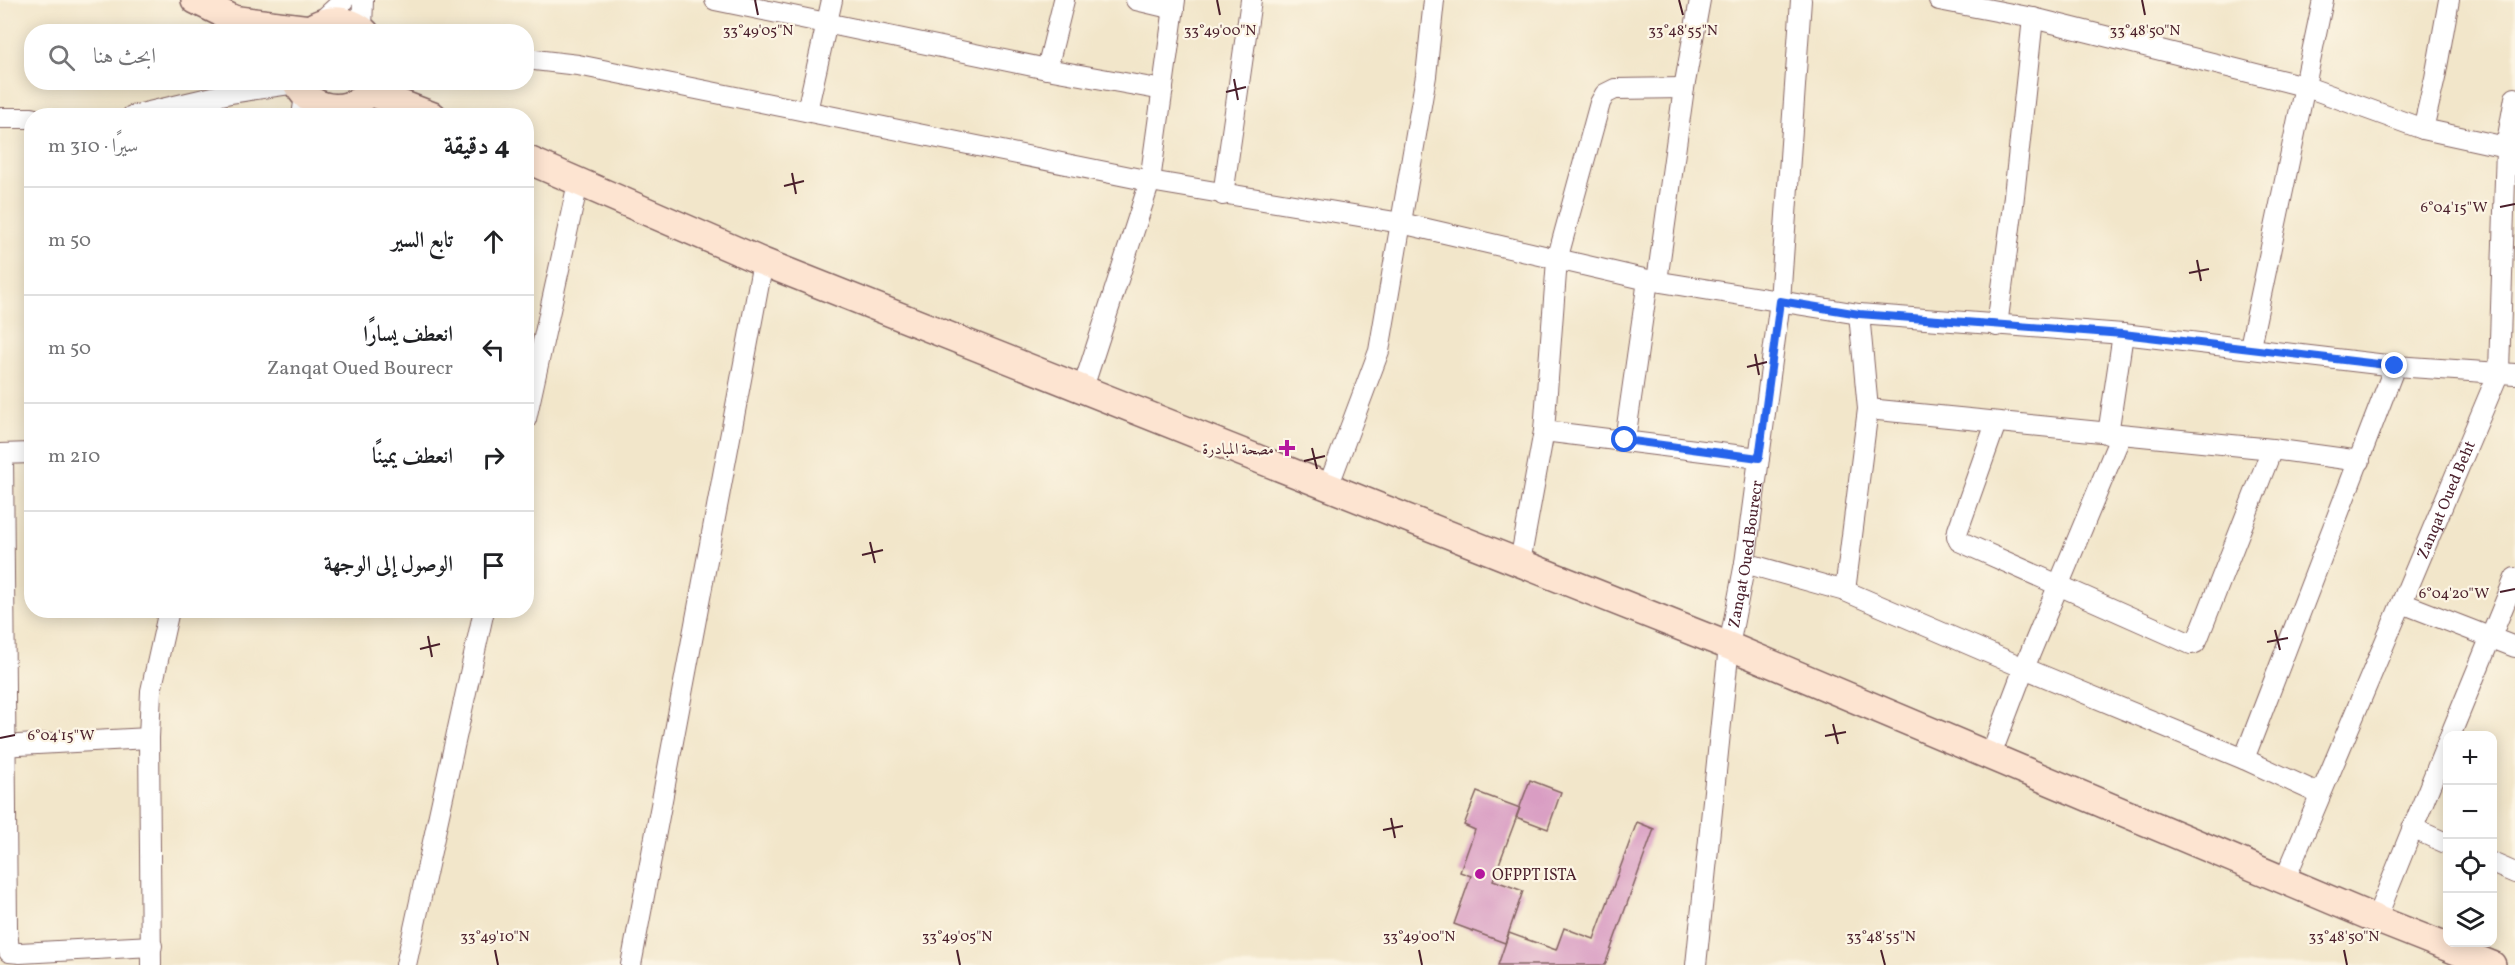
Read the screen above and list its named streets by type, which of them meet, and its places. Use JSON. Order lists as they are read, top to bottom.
{
  "streets": {
    "street": ["Zanqat Oued Beht", "Zanqat Oued Bourecr"]
  },
  "places": {
    "health": ["مصحة المبادرة"],
    "other": ["OFPPT ISTA"]
  },
  "page": {
    "search": "ابحث هنا",
    "heading": ["4 دقيقة", "سيرًا · 310 m"],
    "list": [
      ["تابع السير", "50 m"],
      ["انعطف يسارًا", "Zanqat Oued Bourecr", "50 m"],
      ["انعطف يمينًا", "210 m"],
      "الوصول إلى الوجهة"
    ],
    "map_buttons": ["+", "−"]
  },
  "coordinates": [
    "33°49'05\"N",
    "33°49'00\"N",
    "33°48'55\"N",
    "33°48'50\"N",
    "6°04'15\"W",
    "6°04'20\"W",
    "33°49'10\"N"
  ]
}
